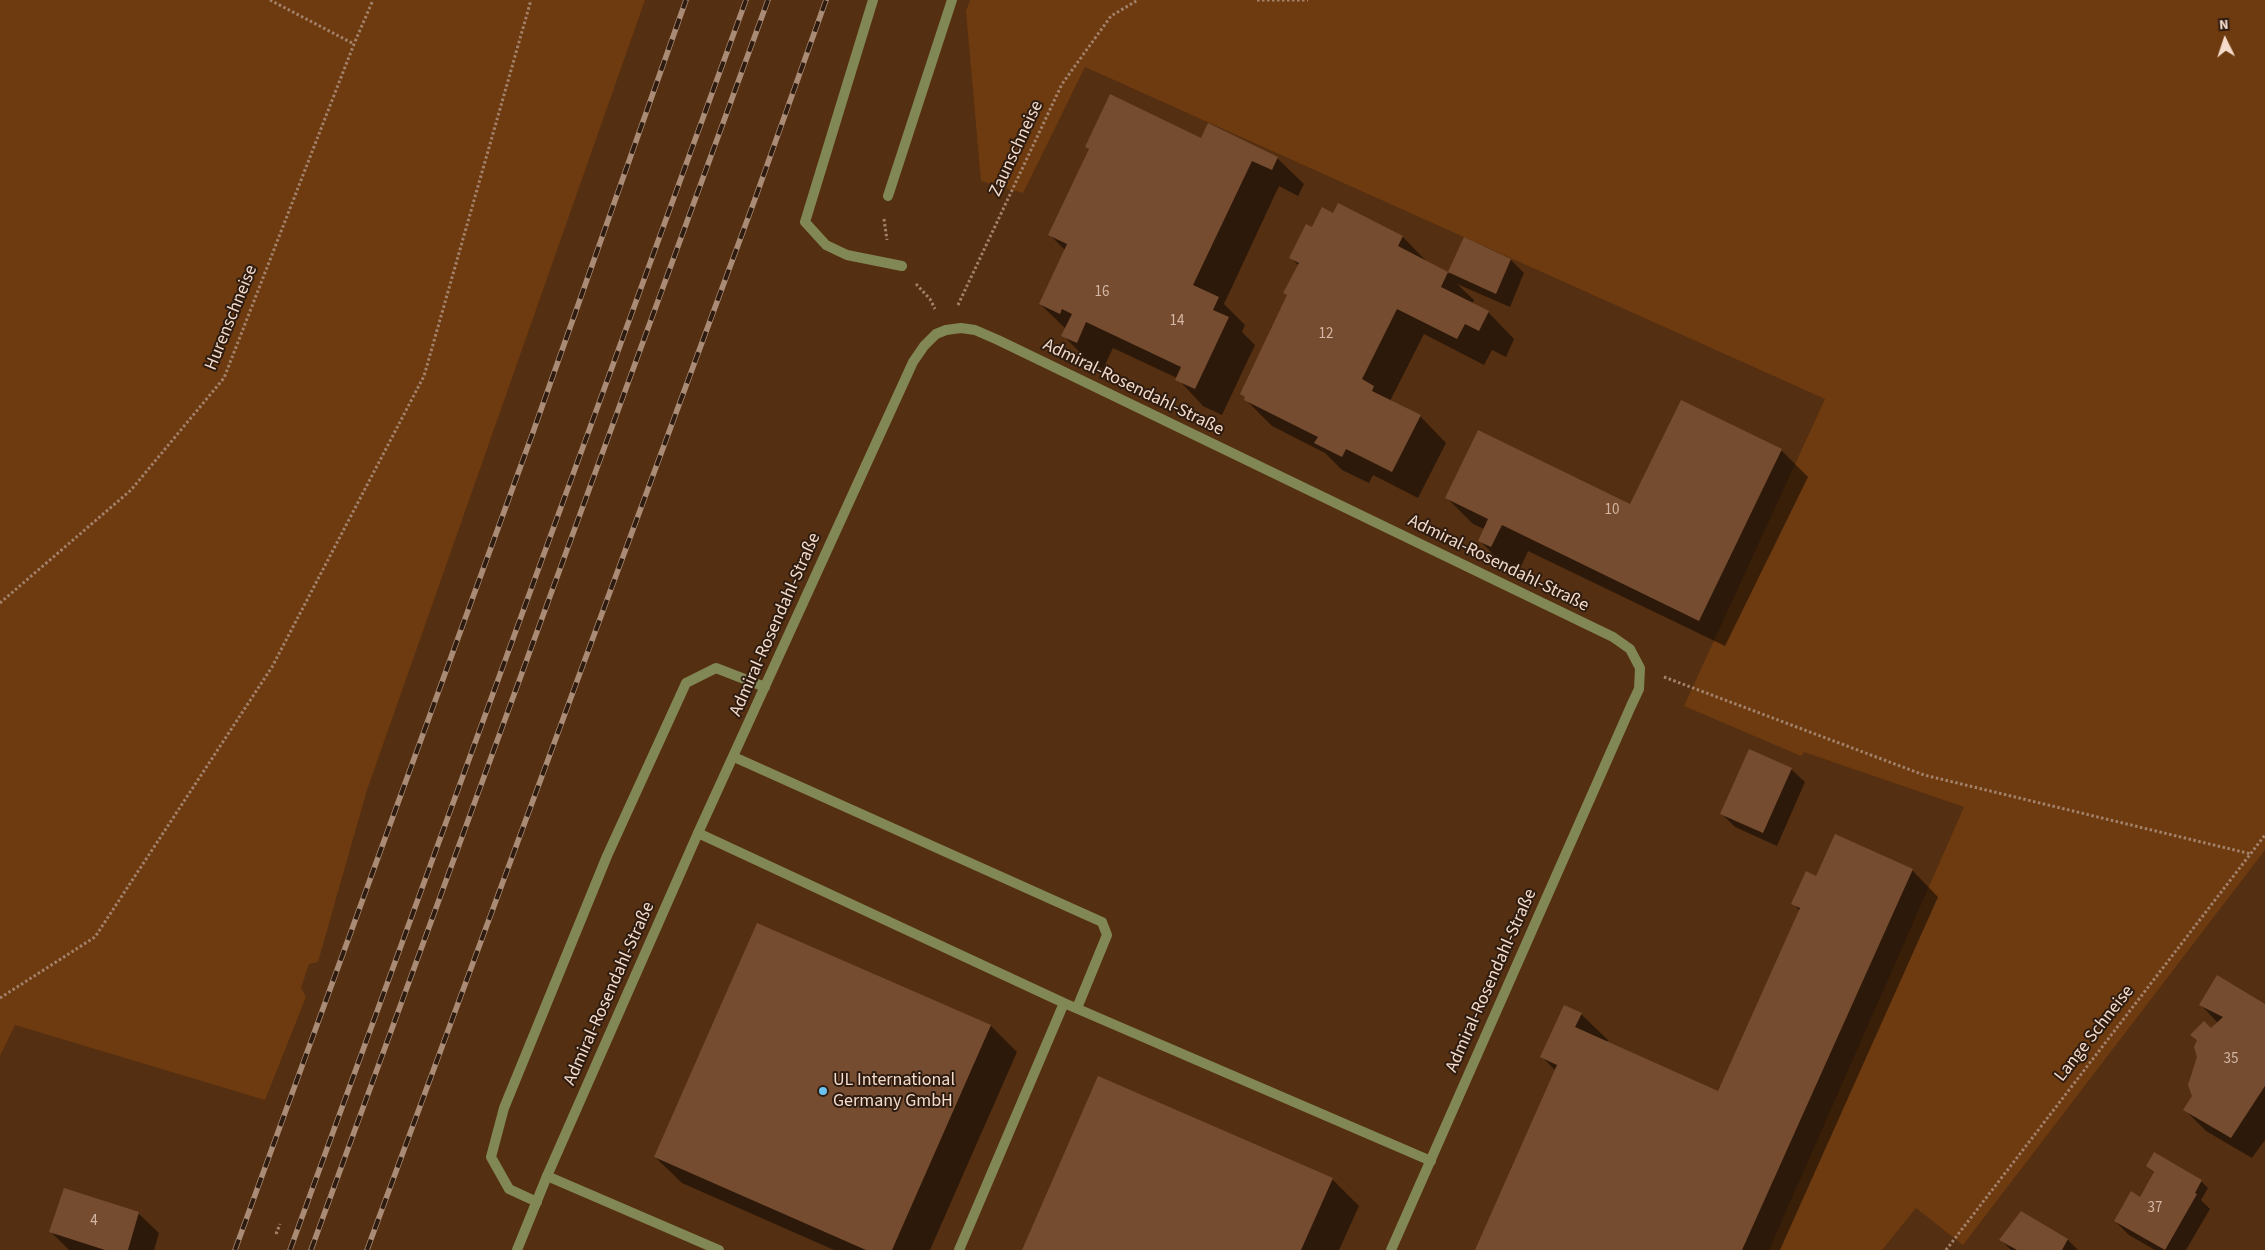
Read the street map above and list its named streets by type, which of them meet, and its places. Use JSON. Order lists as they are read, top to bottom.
{
  "streets": {
    "street": ["Admiral-Rosendahl-Straße"],
    "path": ["Zaunschneise", "Hurenschneise", "Lange Schneise"]
  },
  "crossings": [
    ["Zaunschneise", "Admiral-Rosendahl-Straße"]
  ],
  "places": ["UL International Germany GmbH"],
  "house_numbers": [
    "16",
    "14",
    "12",
    "10",
    "35",
    "37",
    "4"
  ],
  "north": "top"
}
